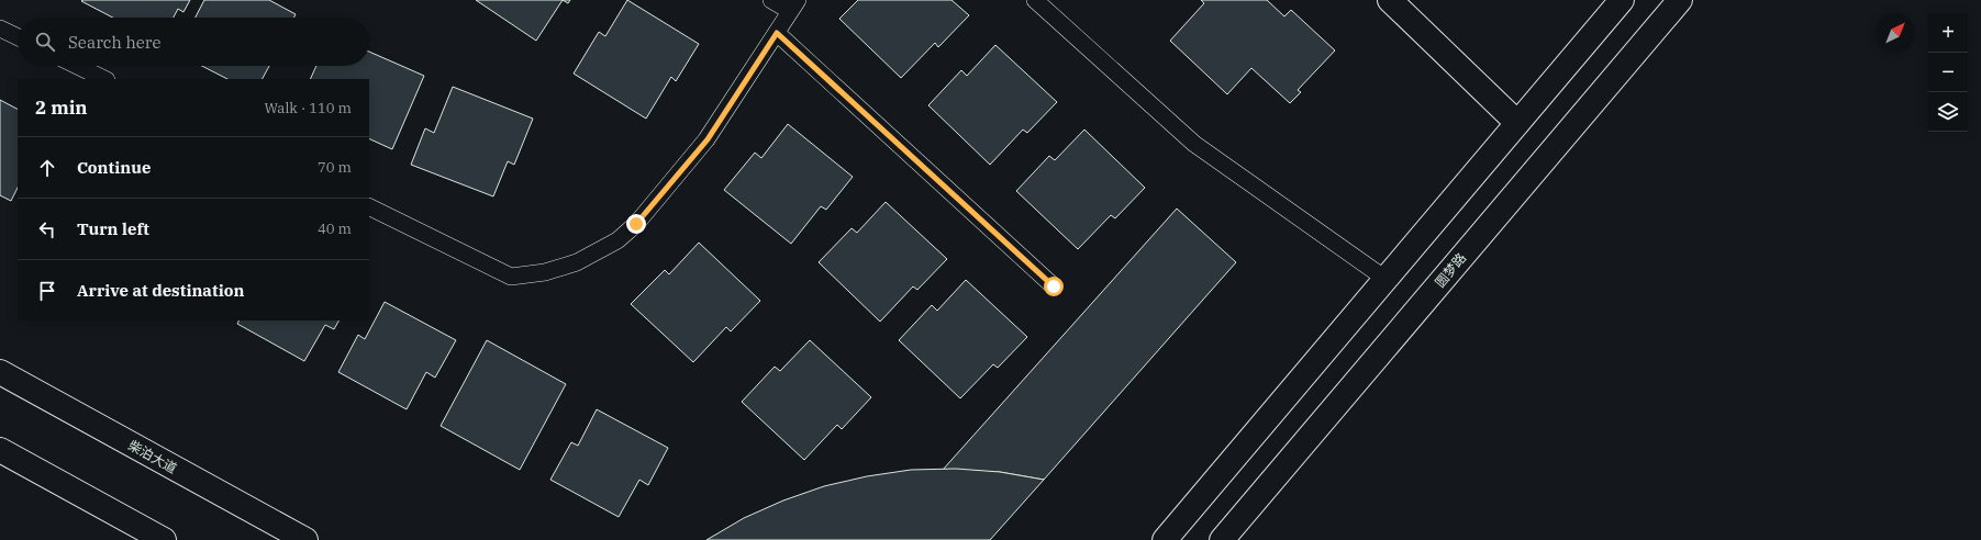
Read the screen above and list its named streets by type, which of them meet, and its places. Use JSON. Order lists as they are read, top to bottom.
{
  "streets": {
    "main road": ["圆梦路", "柴泊大道"]
  },
  "north": "top right",
  "page": {
    "map_buttons": ["+", "−"],
    "search": "Search here",
    "heading": ["2 min", "Walk · 110 m"],
    "list": [
      ["Continue", "70 m"],
      ["Turn left", "40 m"],
      "Arrive at destination"
    ]
  }
}
